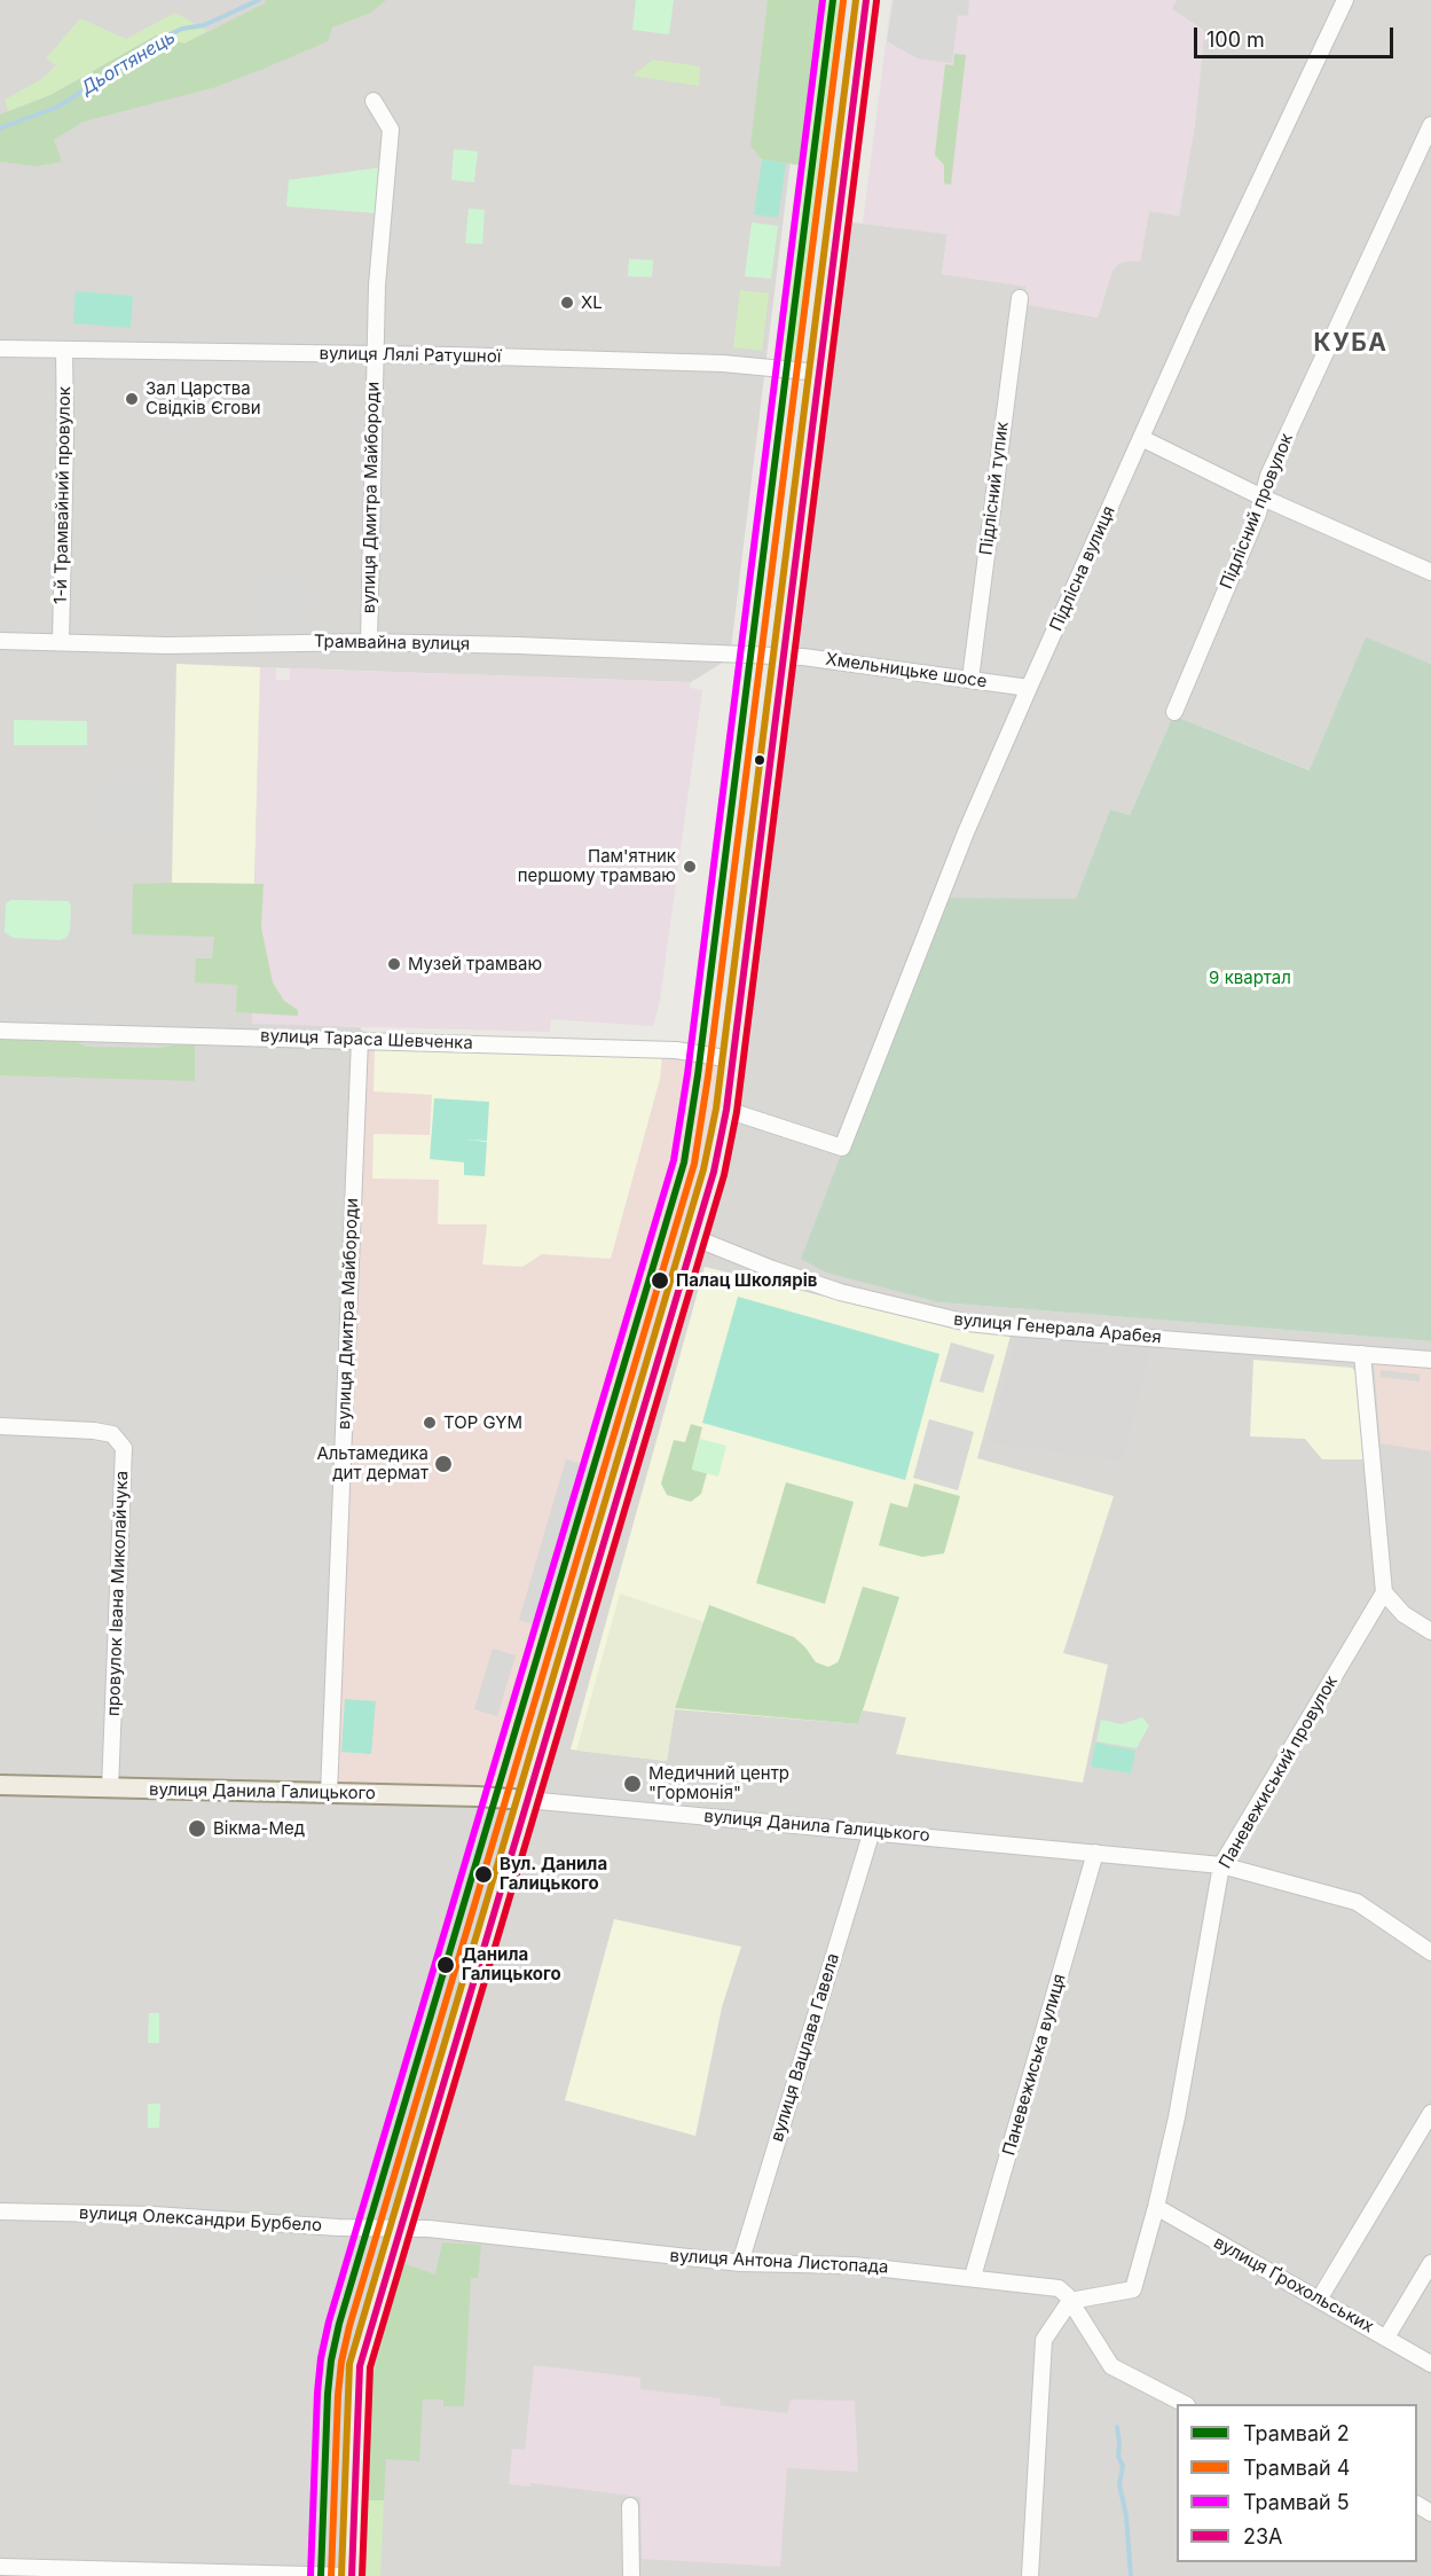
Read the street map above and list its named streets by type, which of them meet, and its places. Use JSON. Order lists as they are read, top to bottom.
{
  "streets": {
    "main road": ["вулиця Данила Галицького"],
    "street": [
      "вулиця Лялі Ратушної",
      "Підлісний тупик",
      "1-й Трамвайний провулок",
      "вулиця Дмитра Майбороди",
      "Підлісний провулок",
      "Підлісна вулиця",
      "Трамвайна вулиця",
      "Хмельницьке шосе",
      "вулиця Тараса Шевченка",
      "вулиця Генерала Арабея",
      "провулок Івана Миколайчука",
      "Паневежиський провулок",
      "вулиця Вацлава Гавела",
      "Паневежиська вулиця",
      "вулиця Олександри Бурбело",
      "вулиця Антона Листопада",
      "вулиця Ґрохольських"
    ]
  },
  "crossings": [
    ["вулиця Лялі Ратушної", "1-й Трамвайний провулок"],
    ["вулиця Лялі Ратушної", "вулиця Дмитра Майбороди"],
    ["Підлісний тупик", "Хмельницьке шосе"],
    ["1-й Трамвайний провулок", "Трамвайна вулиця"],
    ["вулиця Дмитра Майбороди", "Трамвайна вулиця"],
    ["вулиця Дмитра Майбороди", "вулиця Тараса Шевченка"],
    ["вулиця Дмитра Майбороди", "вулиця Данила Галицького"],
    ["Підлісна вулиця", "Хмельницьке шосе"],
    ["Трамвайна вулиця", "Хмельницьке шосе"],
    ["провулок Івана Миколайчука", "вулиця Данила Галицького"],
    ["Паневежиський провулок", "вулиця Данила Галицького"],
    ["Паневежиський провулок", "вулиця Антона Листопада"],
    ["Паневежиський провулок", "вулиця Ґрохольських"],
    ["вулиця Данила Галицького", "вулиця Вацлава Гавела"],
    ["вулиця Данила Галицького", "Паневежиська вулиця"],
    ["вулиця Вацлава Гавела", "вулиця Антона Листопада"],
    ["Паневежиська вулиця", "вулиця Антона Листопада"],
    ["вулиця Олександри Бурбело", "вулиця Антона Листопада"]
  ],
  "districts": ["КУБА"],
  "water": ["Дьогтянець"],
  "parks": ["9 квартал"],
  "places": [
    "XL",
    "Зал Царства Свідків Єгови",
    "Пам'ятник першому трамваю",
    "Музей трамваю",
    "Палац Школярів",
    "TOP GYM",
    "Альтамедика дит дермат",
    "Медичний центр \"Гормонія\"",
    "Вікма-Мед",
    "Вул. Данила Галицького",
    "Данила Галицького"
  ],
  "lines": [
    "tram line 2",
    "tram line 5",
    "transit line 23А",
    "tram line 4"
  ],
  "legend": [
    "Трамвай 2",
    "Трамвай 4",
    "Трамвай 5",
    "23А"
  ],
  "scale_bar": "100 m"
}
